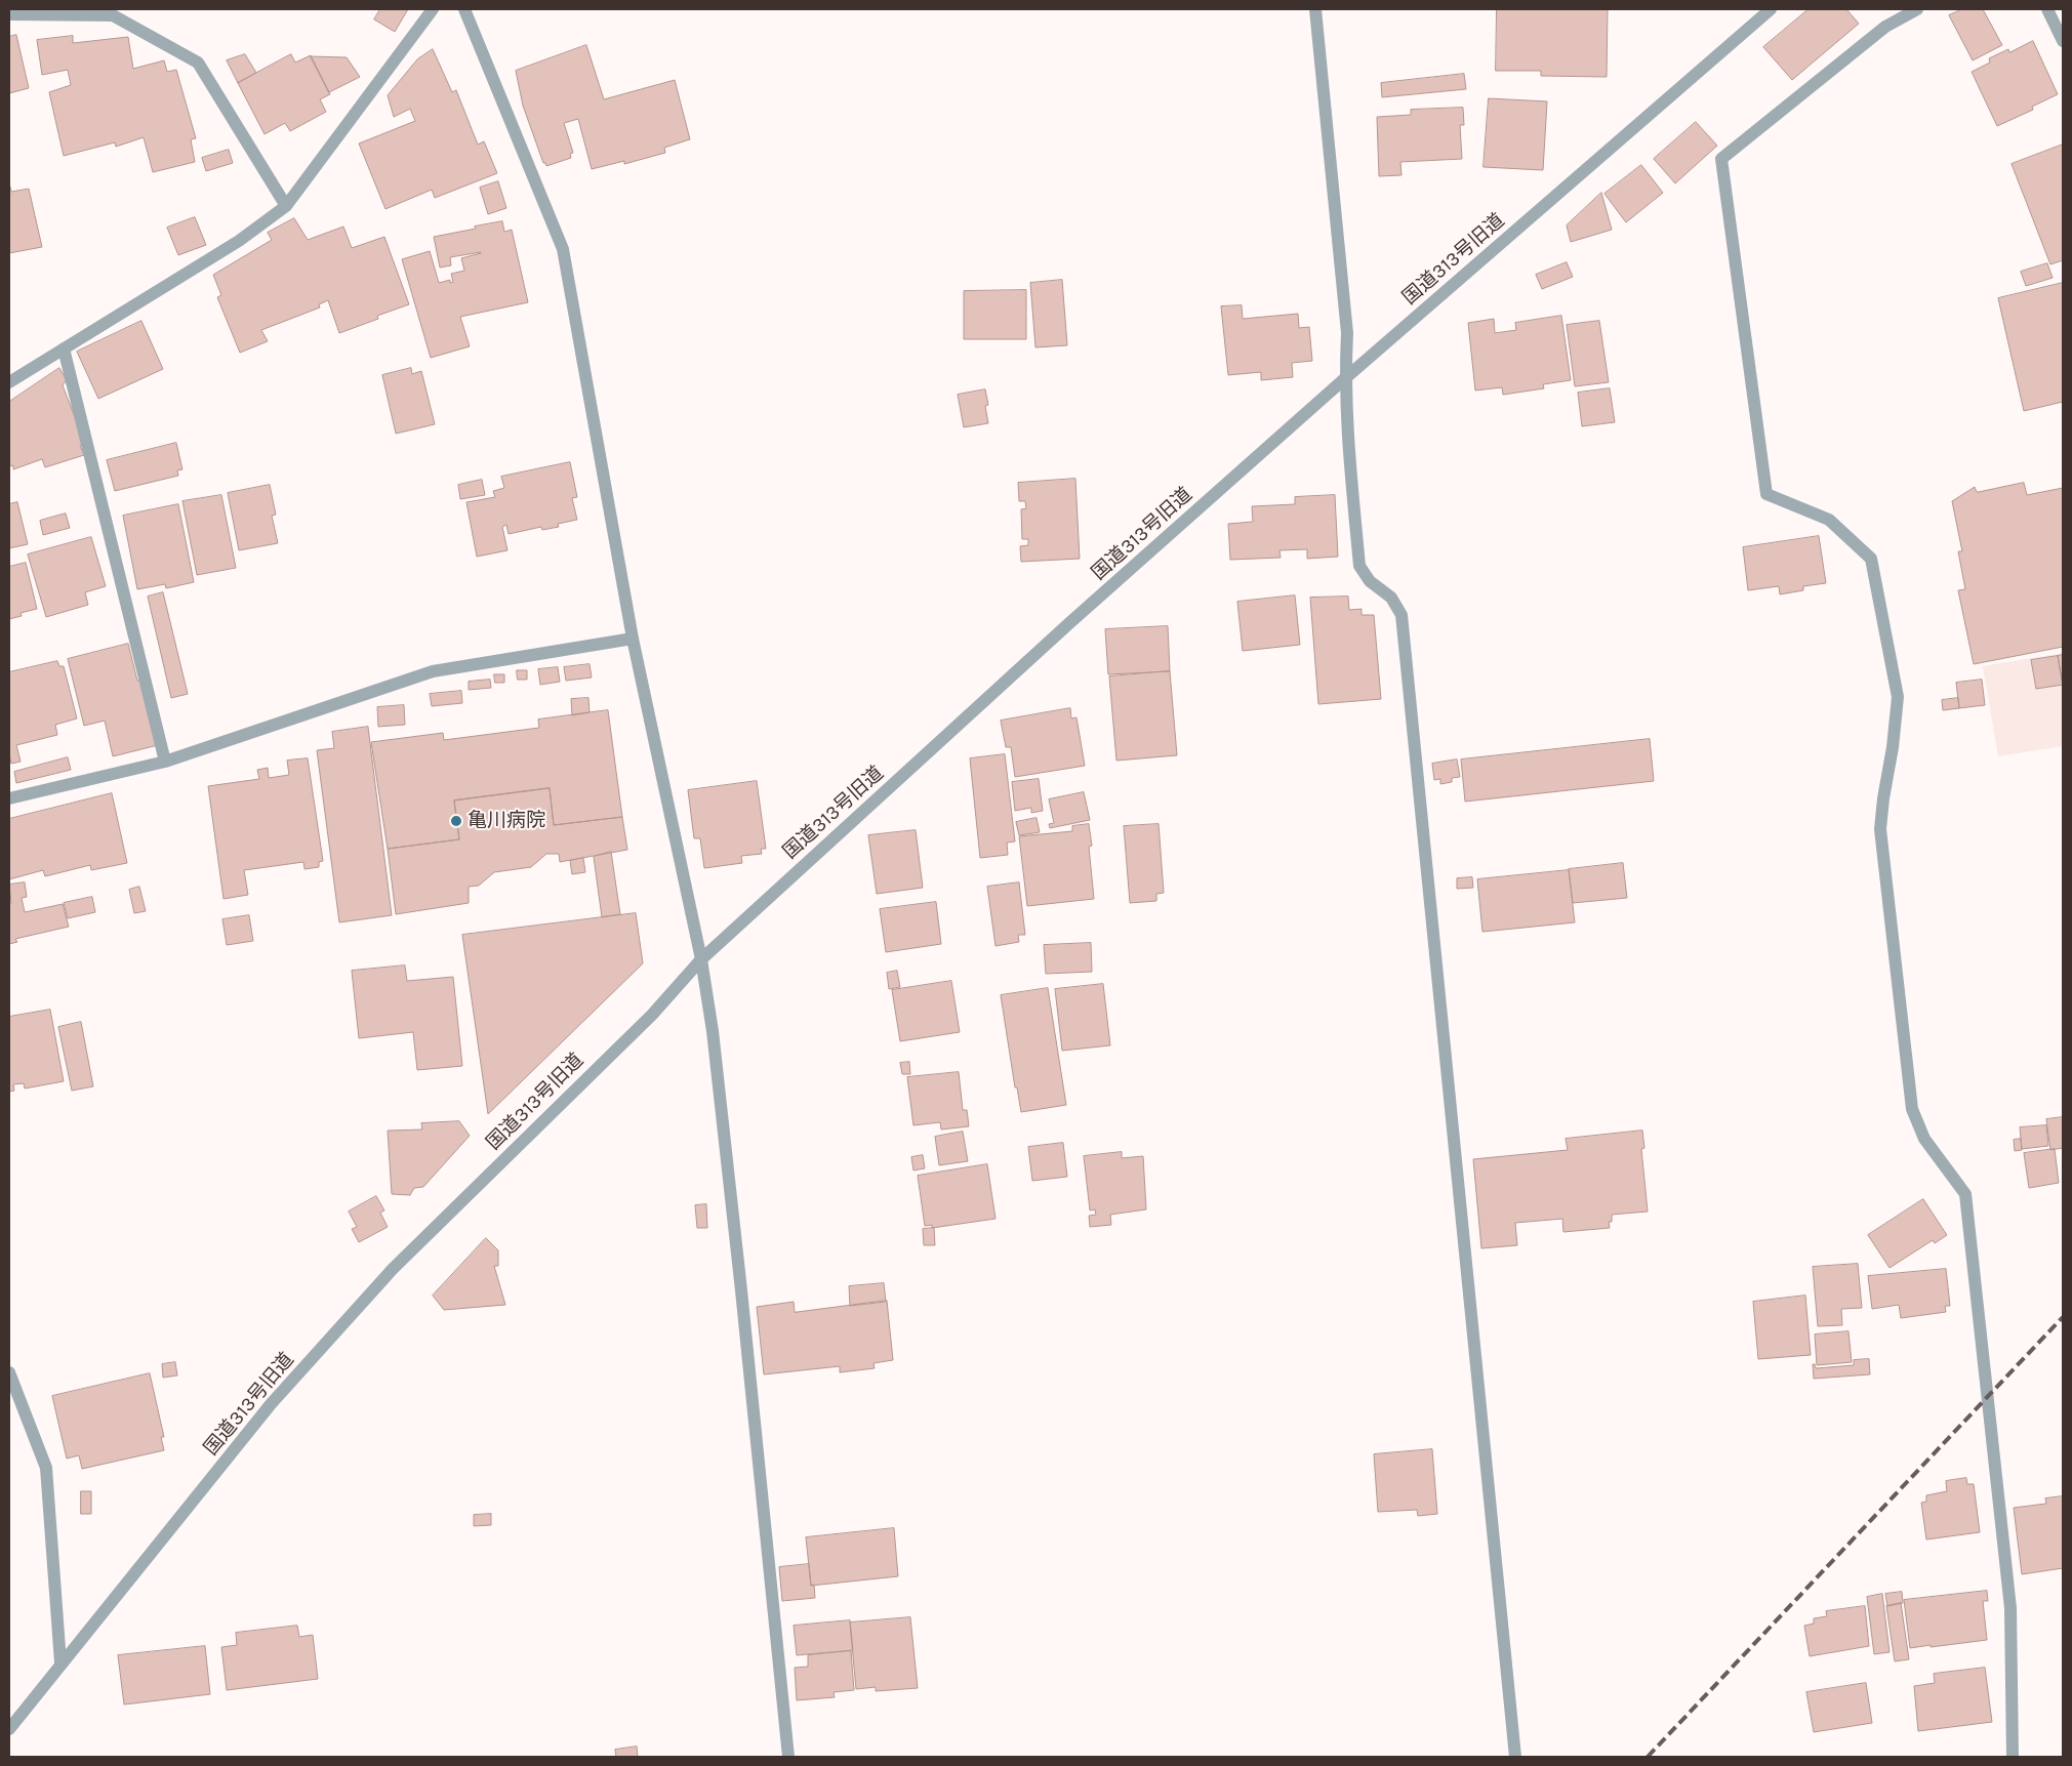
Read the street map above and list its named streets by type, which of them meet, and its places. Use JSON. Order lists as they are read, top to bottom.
{
  "streets": {
    "street": ["国道313号旧道"]
  },
  "places": ["亀川病院"]
}
